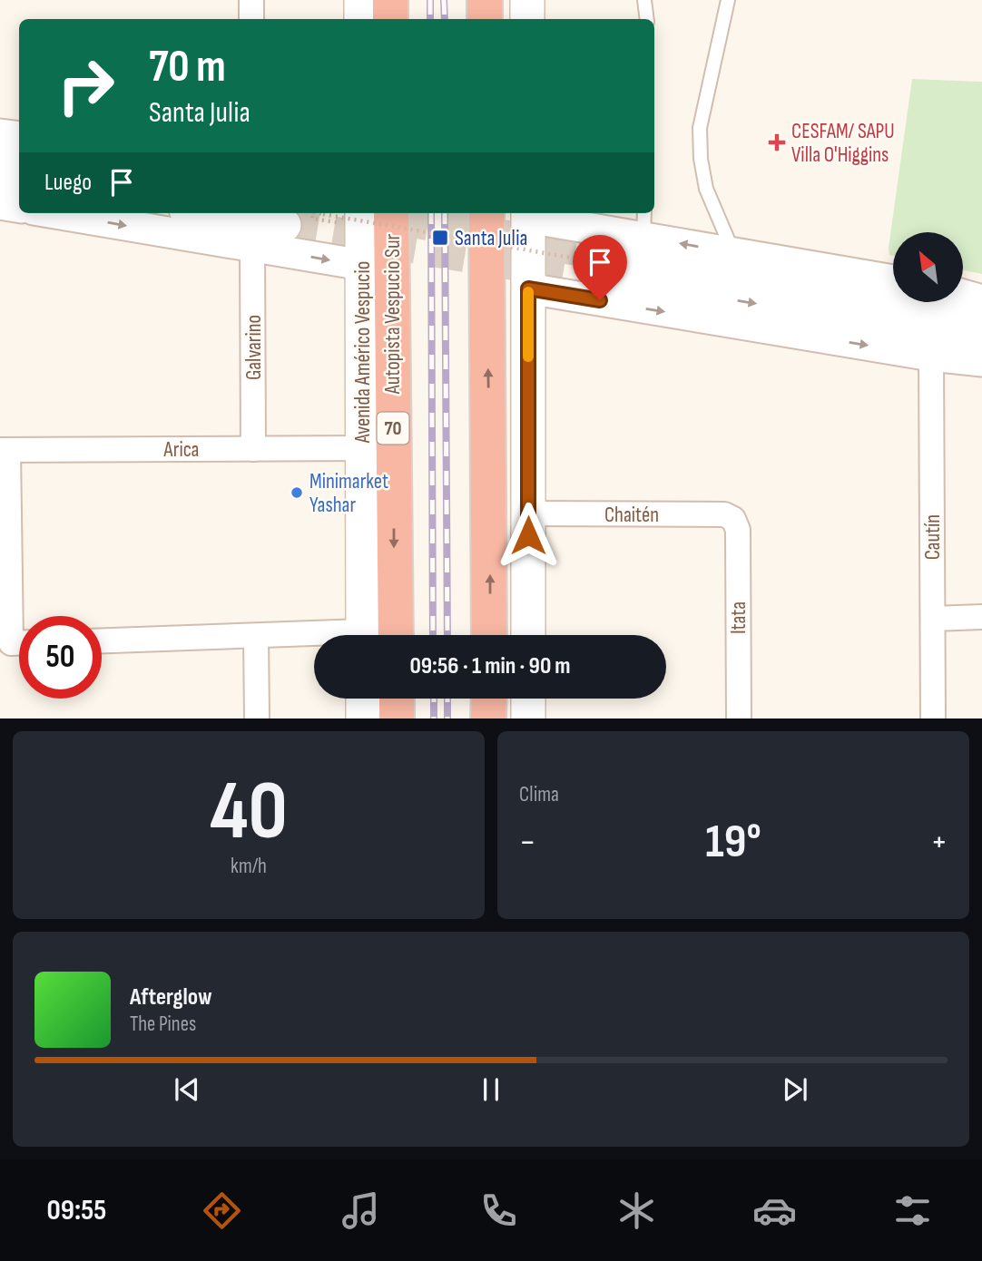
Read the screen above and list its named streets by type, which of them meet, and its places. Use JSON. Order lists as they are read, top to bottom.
{
  "streets": {
    "highway": ["Autopista Vespucio Sur", "70"],
    "main road": ["Avenida Américo Vespucio"],
    "street": [
      "Galvarino",
      "Arica",
      "Chaitén",
      "Cautín",
      "Itata"
    ]
  },
  "crossings": [
    ["Galvarino", "Arica"],
    ["Avenida Américo Vespucio", "Arica"],
    ["Chaitén", "Itata"]
  ],
  "places": {
    "health": ["CESFAM/ SAPU Villa O'Higgins"],
    "transit": ["Santa Julia"],
    "other": ["Minimarket Yashar"]
  },
  "north": "top left",
  "page": {
    "turn": ["70 m", "Santa Julia"],
    "then": "Luego",
    "limit": "50",
    "trip": "09:56 · 1 min · 90 m",
    "tile": [
      ["40", "km/h"],
      "Clima"
    ],
    "heat": ["−", "19°", "+"],
    "song": ["Afterglow", "The Pines"],
    "tabs": "09:55"
  }
}
